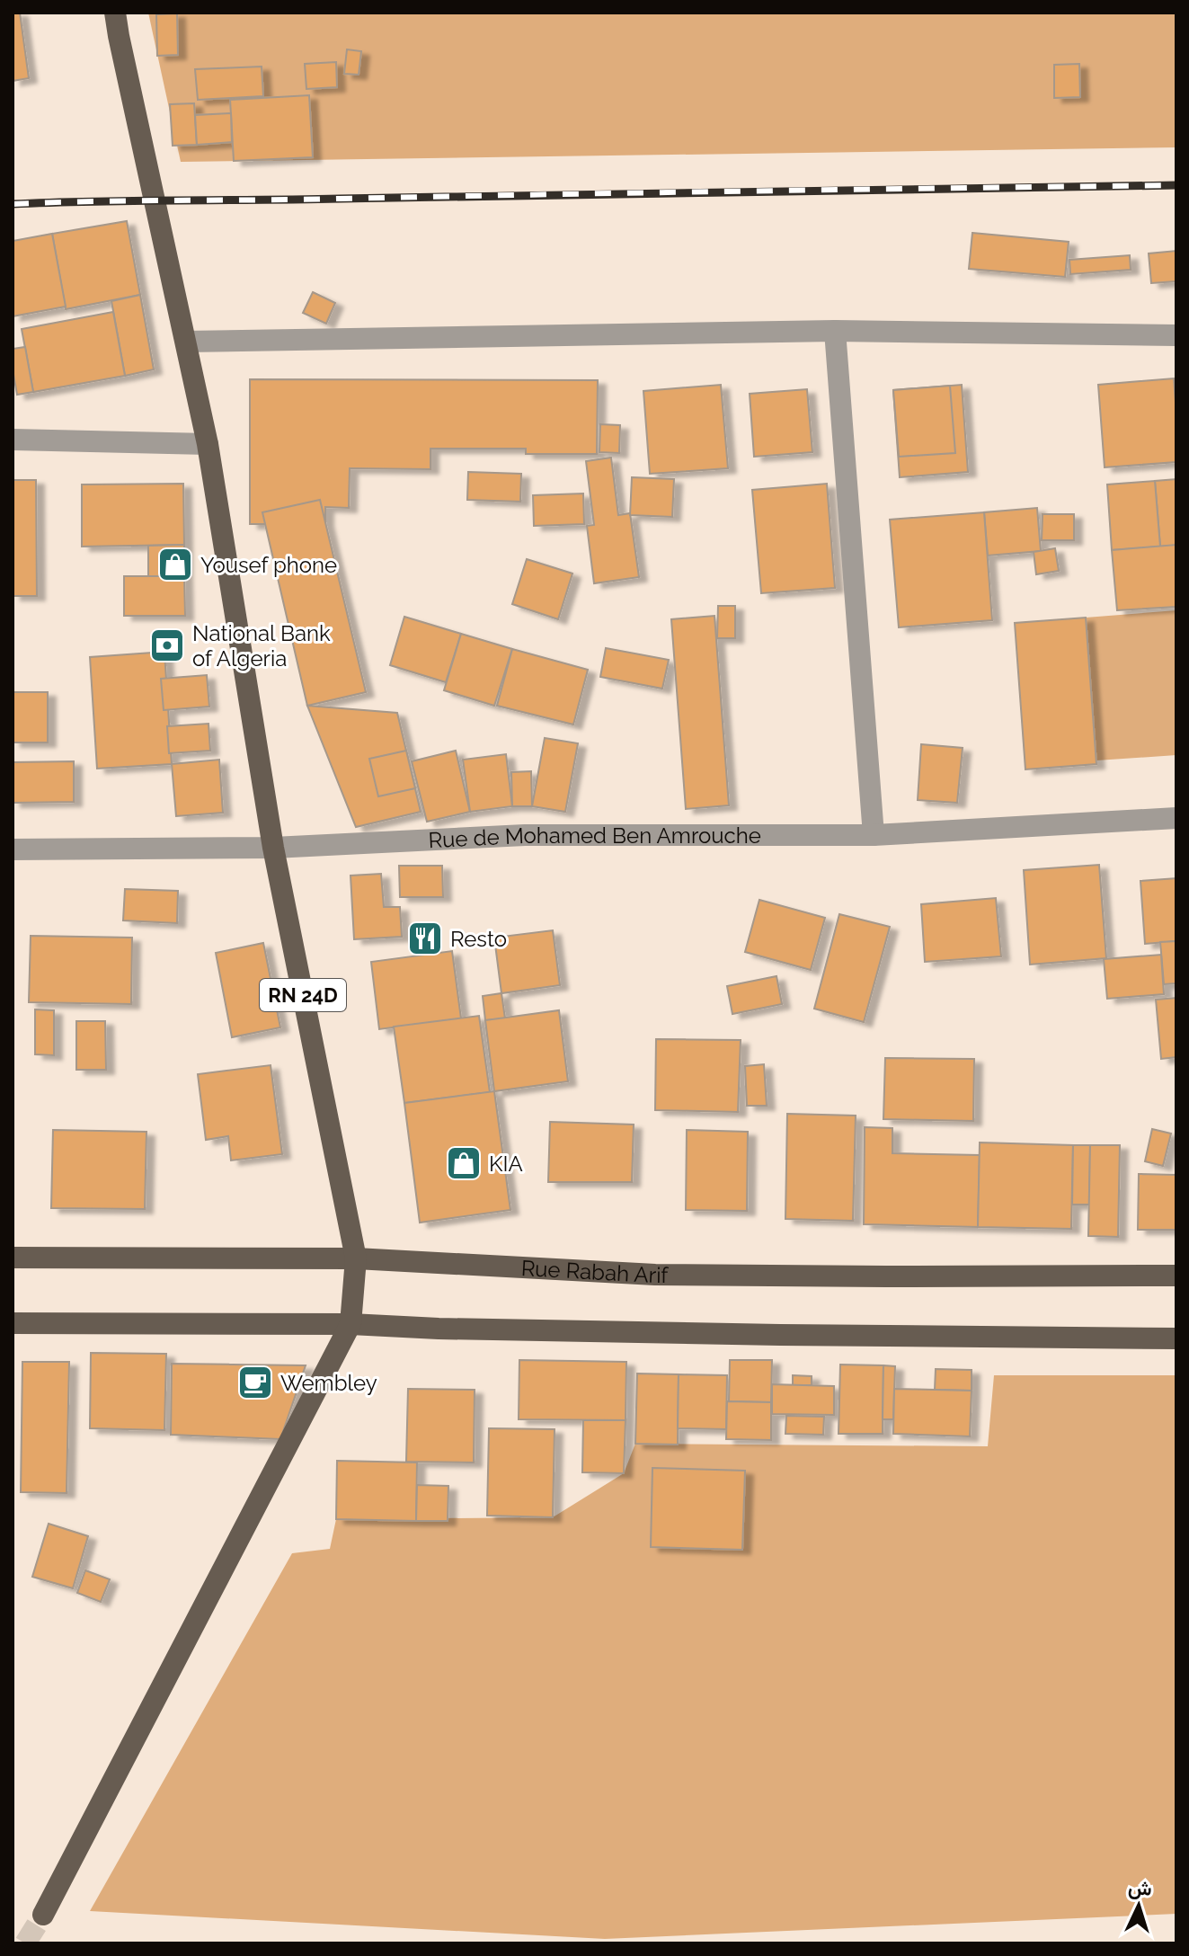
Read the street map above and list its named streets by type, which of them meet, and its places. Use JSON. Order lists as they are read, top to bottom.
{
  "streets": {
    "main road": ["RN 24D", "Rue Rabah Arif"],
    "street": ["Rue de Mohamed Ben Amrouche"]
  },
  "crossings": [
    ["Rue de Mohamed Ben Amrouche", "RN 24D"],
    ["RN 24D", "Rue Rabah Arif"]
  ],
  "places": {
    "shop": ["Yousef phone", "KIA"],
    "bank": ["National Bank of Algeria"],
    "restaurant": ["Resto"],
    "cafe": ["Wembley"]
  },
  "north": "top"
}
